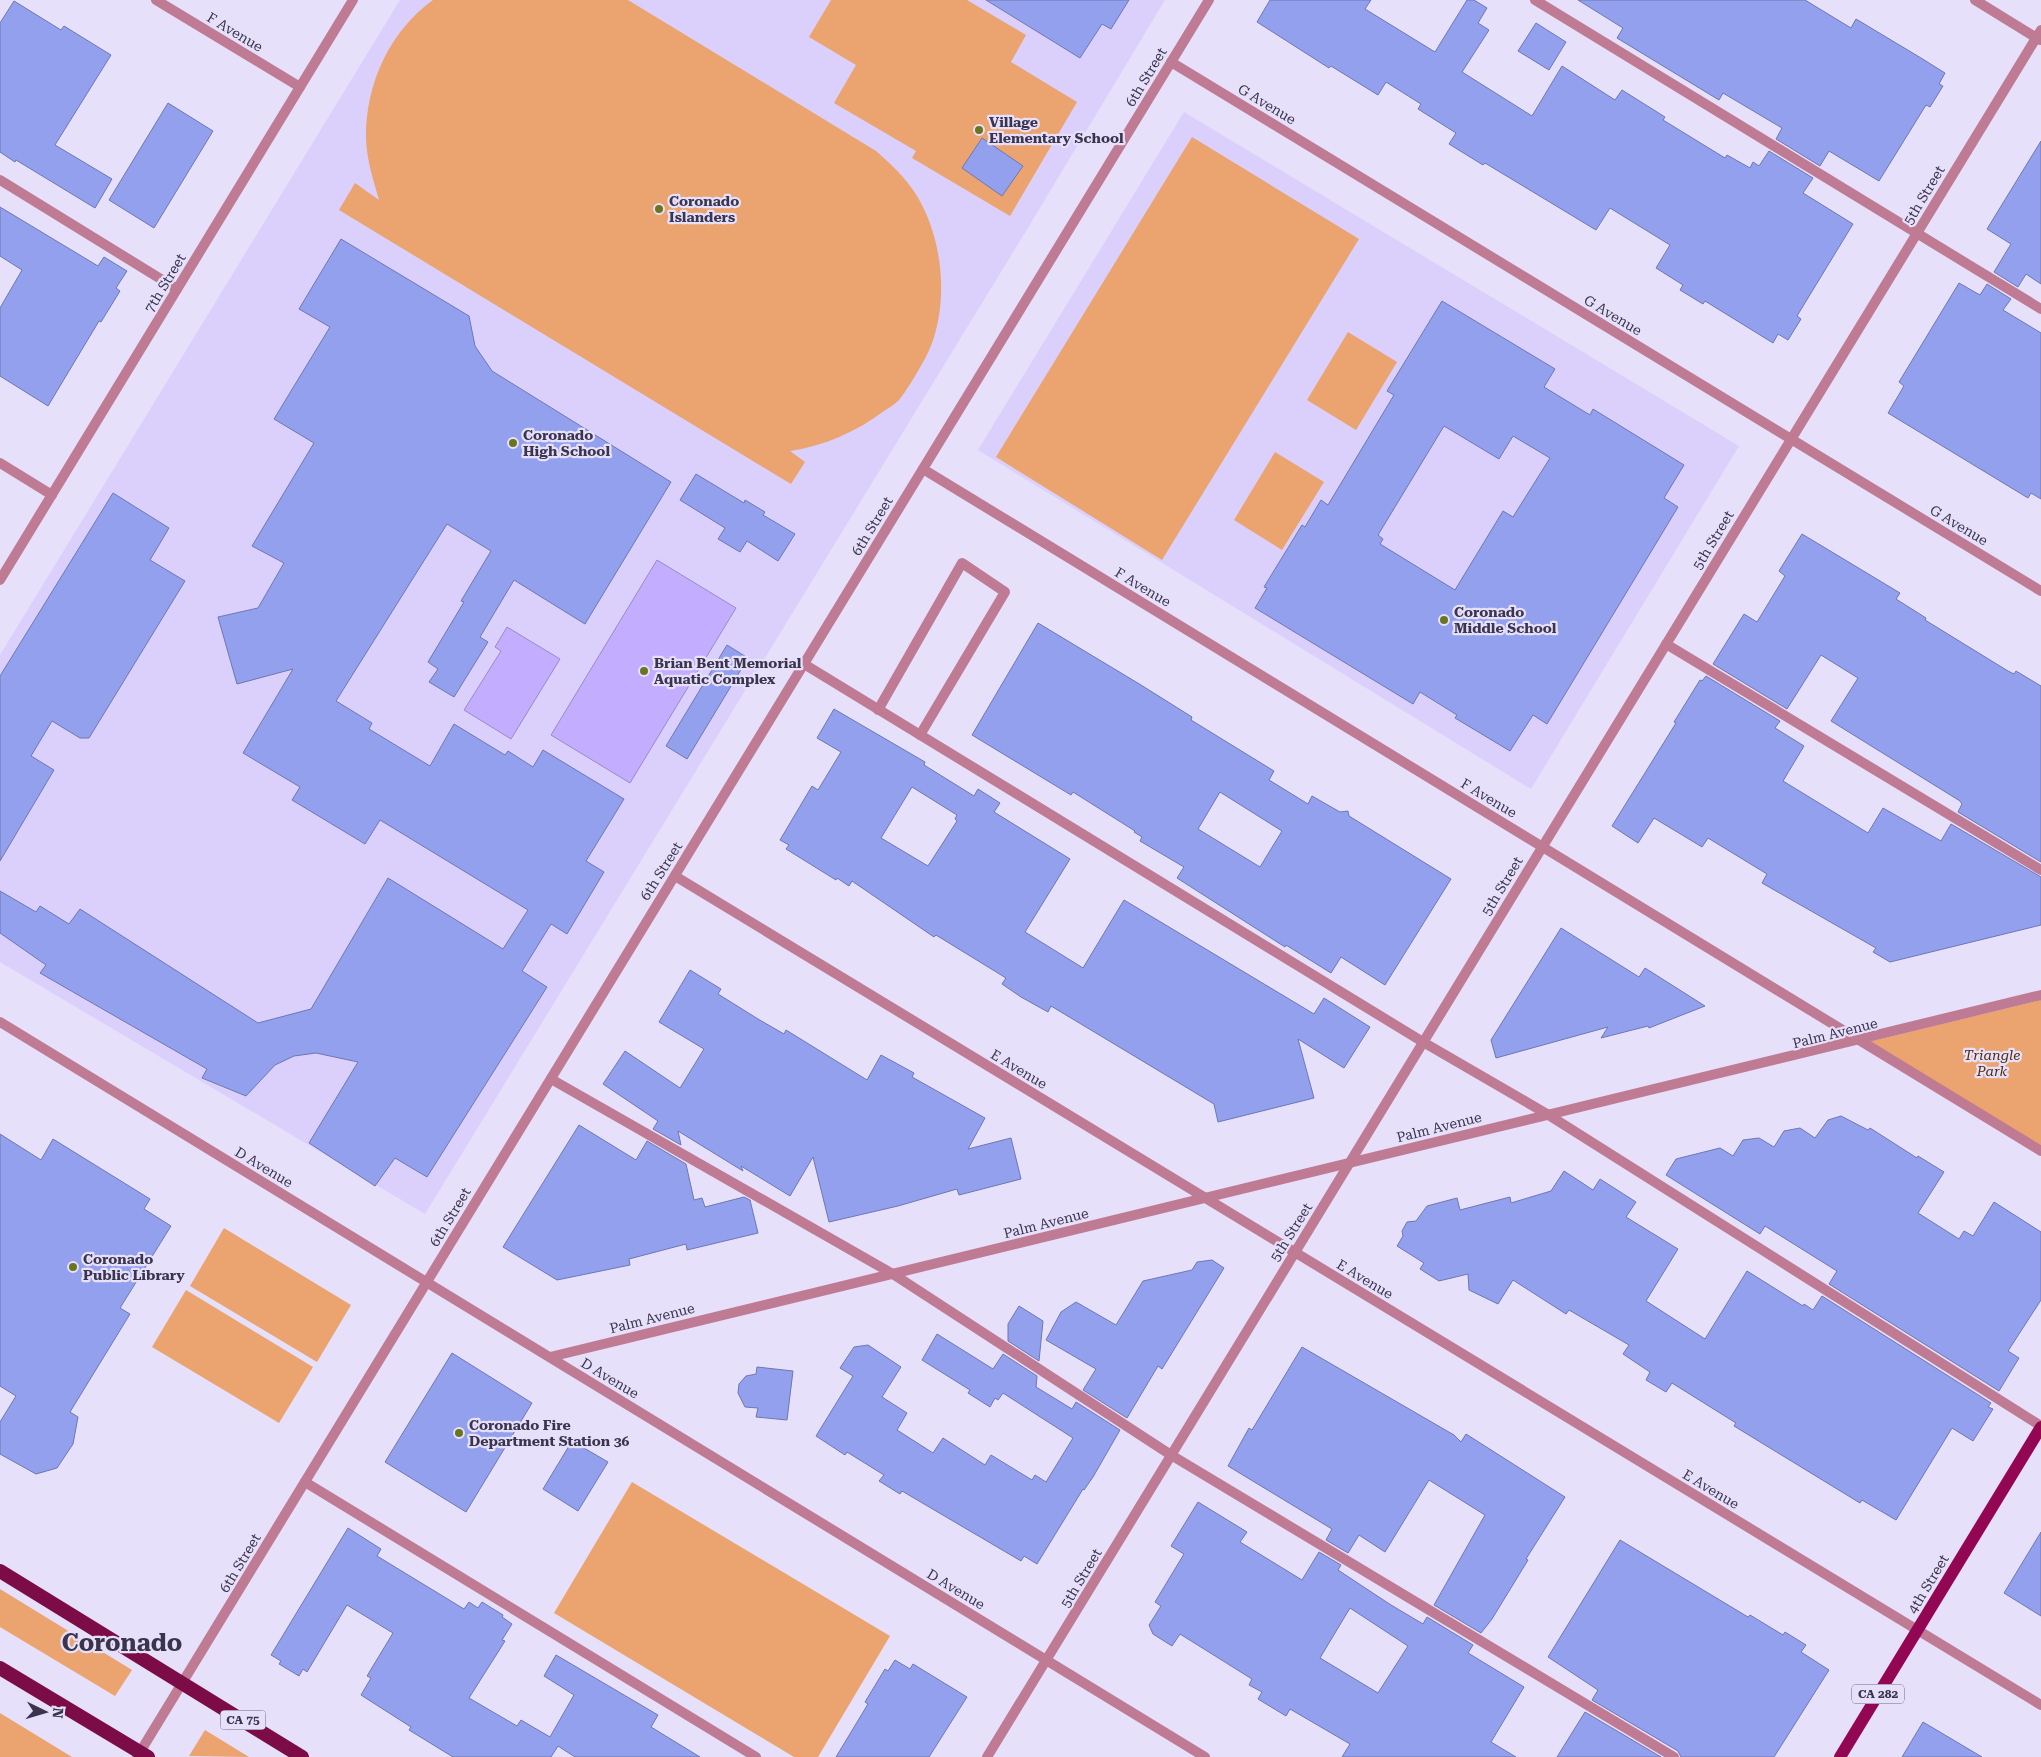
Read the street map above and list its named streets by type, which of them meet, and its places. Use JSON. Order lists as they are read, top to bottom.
{
  "streets": {
    "highway": ["CA 75"],
    "main road": ["4th Street", "CA 282"],
    "street": [
      "F Avenue",
      "6th Street",
      "G Avenue",
      "5th Street",
      "7th Street",
      "Palm Avenue",
      "E Avenue",
      "D Avenue"
    ]
  },
  "crossings": [
    ["F Avenue", "6th Street"],
    ["F Avenue", "5th Street"],
    ["F Avenue", "7th Street"],
    ["F Avenue", "Palm Avenue"],
    ["6th Street", "G Avenue"],
    ["6th Street", "E Avenue"],
    ["6th Street", "D Avenue"],
    ["6th Street", "CA 75"],
    ["G Avenue", "5th Street"],
    ["5th Street", "Palm Avenue"],
    ["5th Street", "E Avenue"],
    ["5th Street", "D Avenue"],
    ["Palm Avenue", "E Avenue"],
    ["Palm Avenue", "D Avenue"],
    ["E Avenue", "4th Street"]
  ],
  "districts": ["Coronado"],
  "parks": ["Triangle Park"],
  "places": [
    "Village Elementary School",
    "Coronado Islanders",
    "Coronado High School",
    "Coronado Middle School",
    "Brian Bent Memorial Aquatic Complex",
    "Coronado Public Library",
    "Coronado Fire Department Station 36"
  ],
  "north": "right"
}
